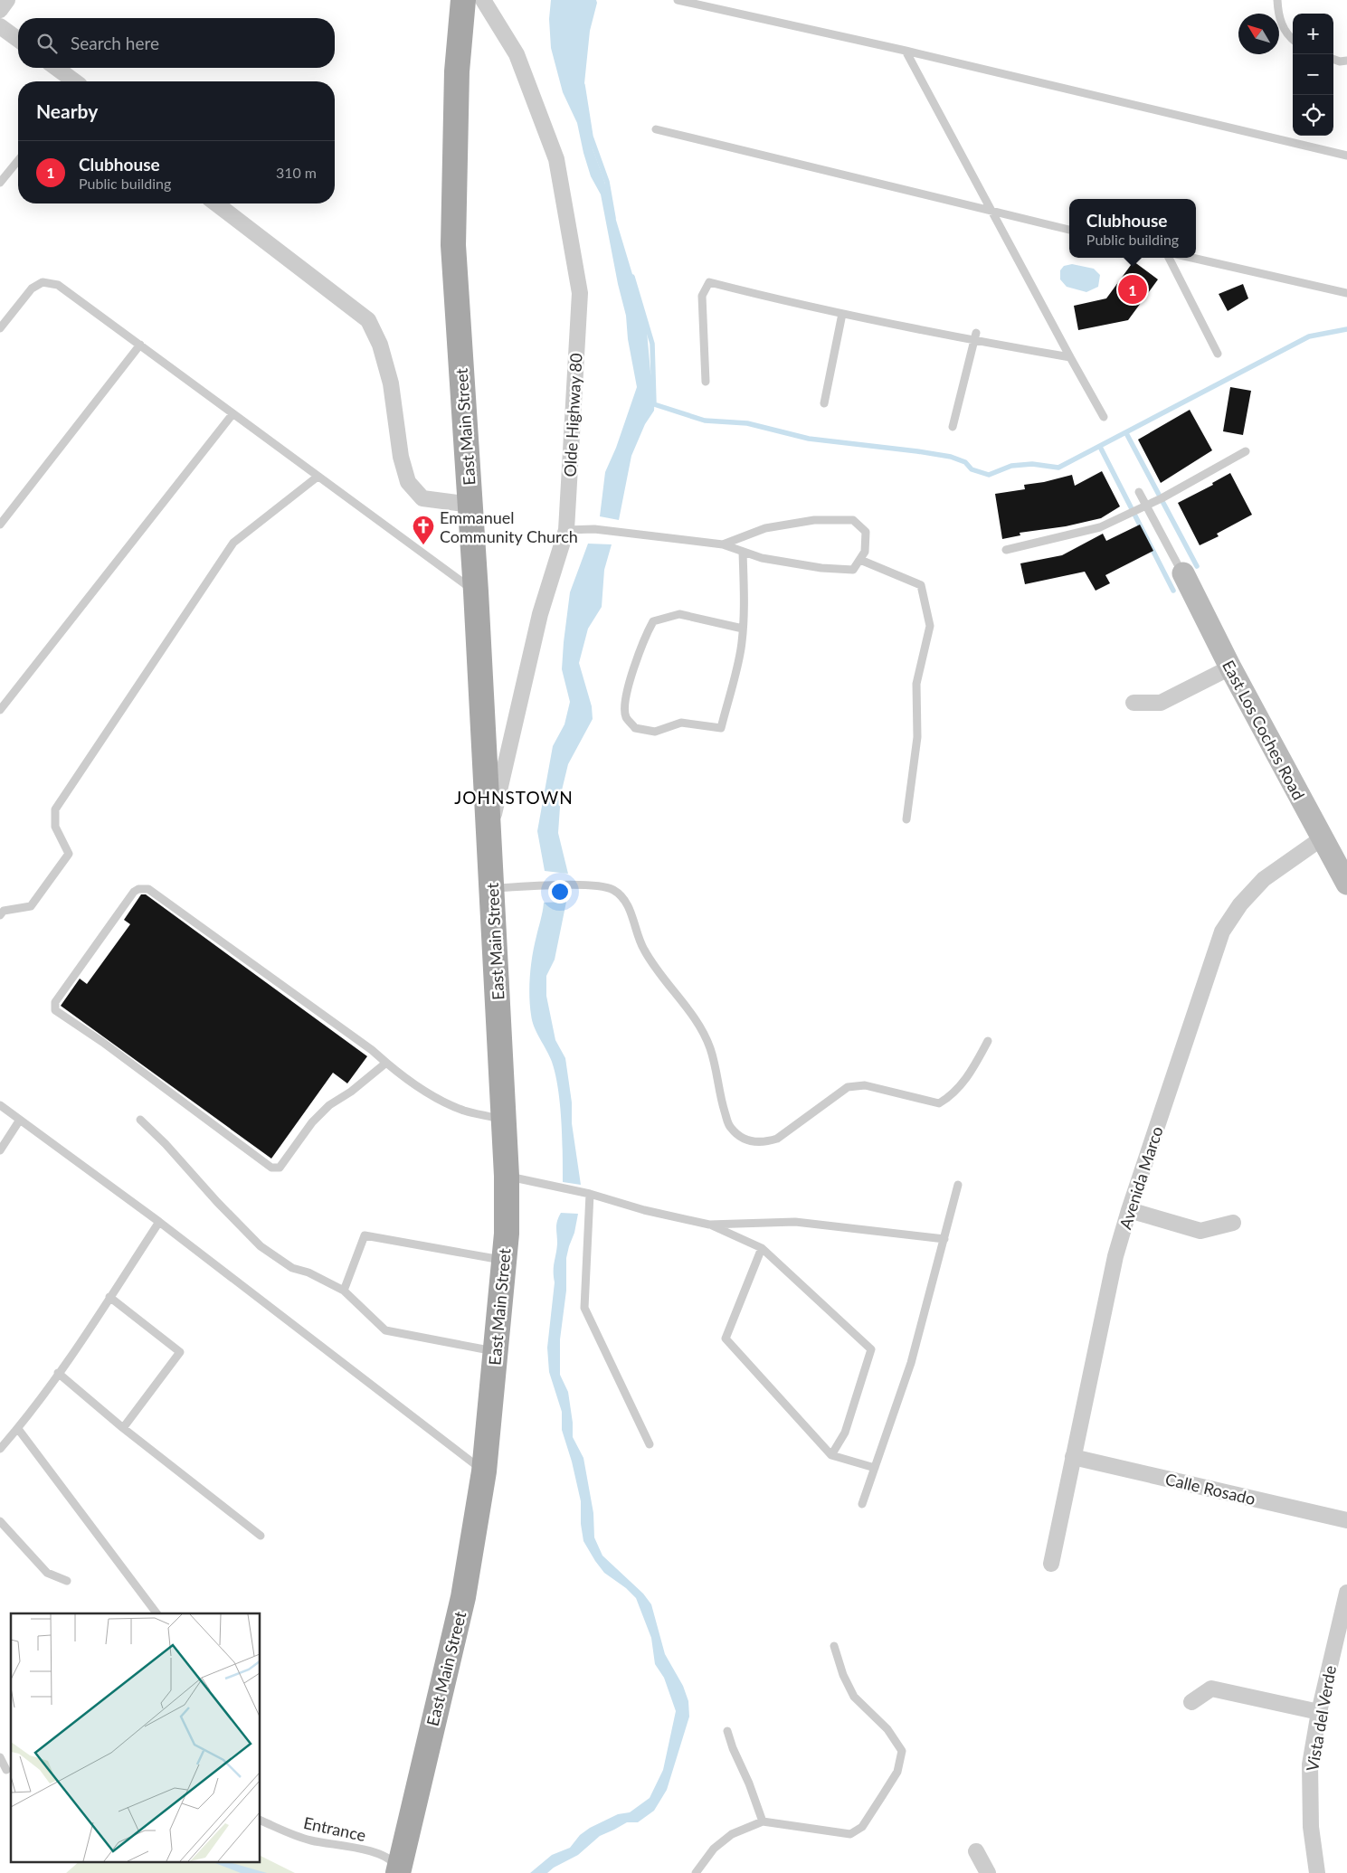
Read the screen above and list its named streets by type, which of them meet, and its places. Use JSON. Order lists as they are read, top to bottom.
{
  "streets": {
    "main road": ["East Main Street"],
    "street": [
      "Olde Highway 80",
      "East Los Coches Road",
      "Avenida Marco",
      "Calle Rosado",
      "Vista del Verde"
    ],
    "lane": ["Entrance"]
  },
  "crossings": [
    ["Olde Highway 80", "East Main Street"],
    ["East Main Street", "Entrance"],
    ["East Los Coches Road", "Avenida Marco"],
    ["Avenida Marco", "Calle Rosado"]
  ],
  "districts": ["JOHNSTOWN"],
  "places": {
    "church": ["Emmanuel Community Church"]
  },
  "north": "top left",
  "page": {
    "map_buttons": ["+", "−"],
    "search": "Search here",
    "heading": "Nearby",
    "list": [
      {
        "mark": "1",
        "name": "Clubhouse",
        "note": "Public building",
        "value": "310 m"
      }
    ],
    "popup": ["Clubhouse", "Public building"],
    "pins": "1"
  }
}
